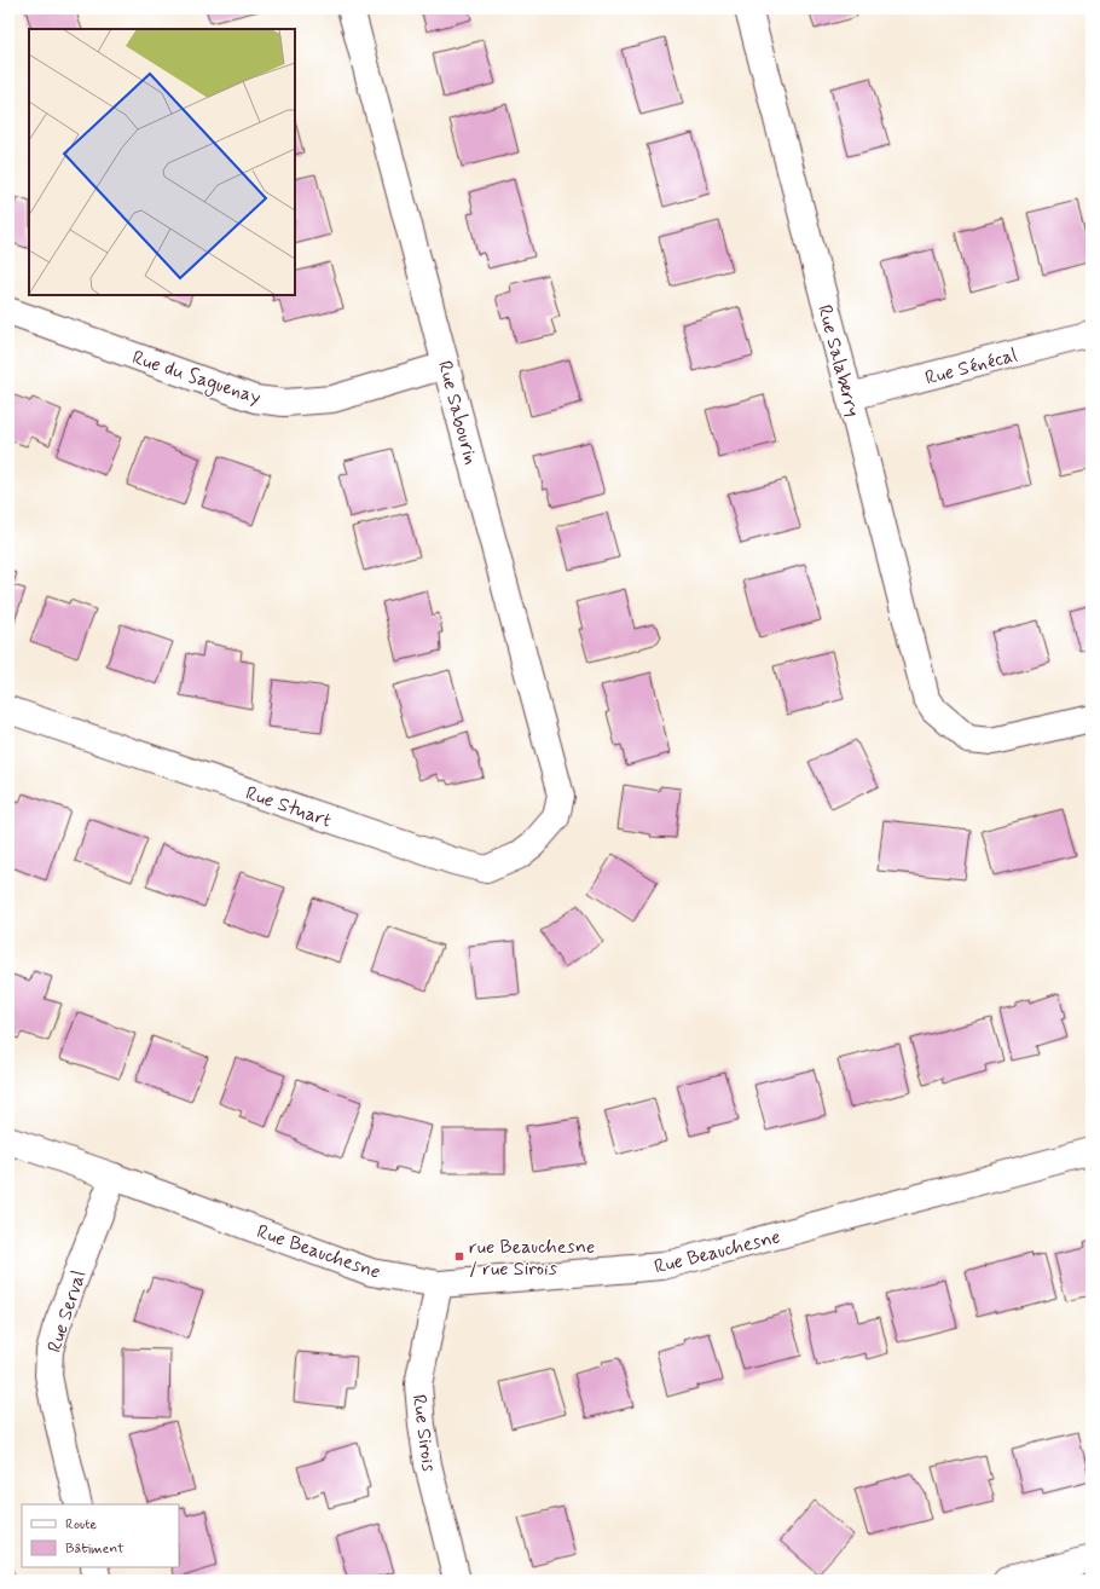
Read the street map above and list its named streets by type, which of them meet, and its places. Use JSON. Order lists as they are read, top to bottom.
{
  "streets": {
    "street": [
      "Rue Salaberry",
      "Rue Sénécal",
      "Rue du Saguenay",
      "Rue Sabourin",
      "Rue Stuart",
      "Rue Beauchesne",
      "Rue Serval",
      "Rue Sirois"
    ]
  },
  "crossings": [
    ["Rue Salaberry", "Rue Sénécal"],
    ["Rue du Saguenay", "Rue Sabourin"],
    ["Rue Sabourin", "Rue Stuart"],
    ["Rue Beauchesne", "Rue Serval"],
    ["Rue Beauchesne", "Rue Sirois"]
  ],
  "places": {
    "transit": ["rue Beauchesne / rue Sirois"]
  },
  "legend": ["Route", "Bâtiment"]
}
